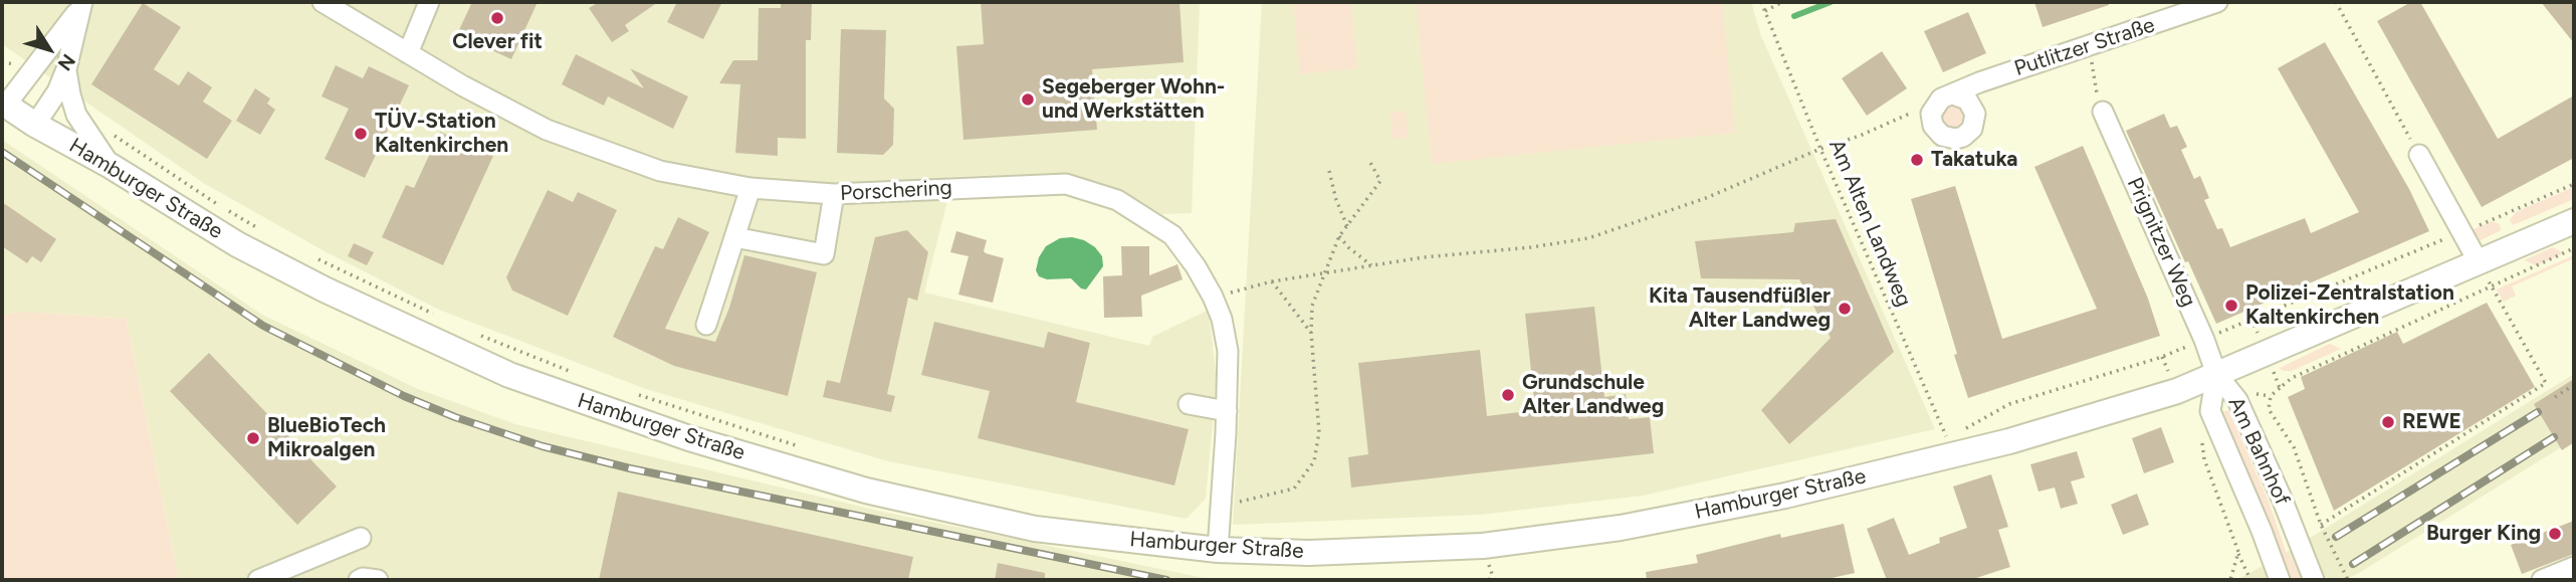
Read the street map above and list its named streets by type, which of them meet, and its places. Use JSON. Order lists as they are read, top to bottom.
{
  "streets": {
    "main road": ["Hamburger Straße"],
    "street": [
      "Putlitzer Straße",
      "Porschering",
      "Prignitzer Weg",
      "Am Bahnhof"
    ],
    "path": ["Am Alten Landweg"]
  },
  "crossings": [
    ["Hamburger Straße", "Porschering"],
    ["Hamburger Straße", "Prignitzer Weg"],
    ["Hamburger Straße", "Am Bahnhof"],
    ["Prignitzer Weg", "Am Bahnhof"]
  ],
  "places": [
    "Clever fit",
    "Segeberger Wohn- und Werkstätten",
    "TÜV-Station Kaltenkirchen",
    "Takatuka",
    "Polizei-Zentralstation Kaltenkirchen",
    "Kita Tausendfüßler Alter Landweg",
    "Grundschule Alter Landweg",
    "REWE",
    "BlueBioTech Mikroalgen",
    "Burger King"
  ],
  "north": "bottom right"
}
